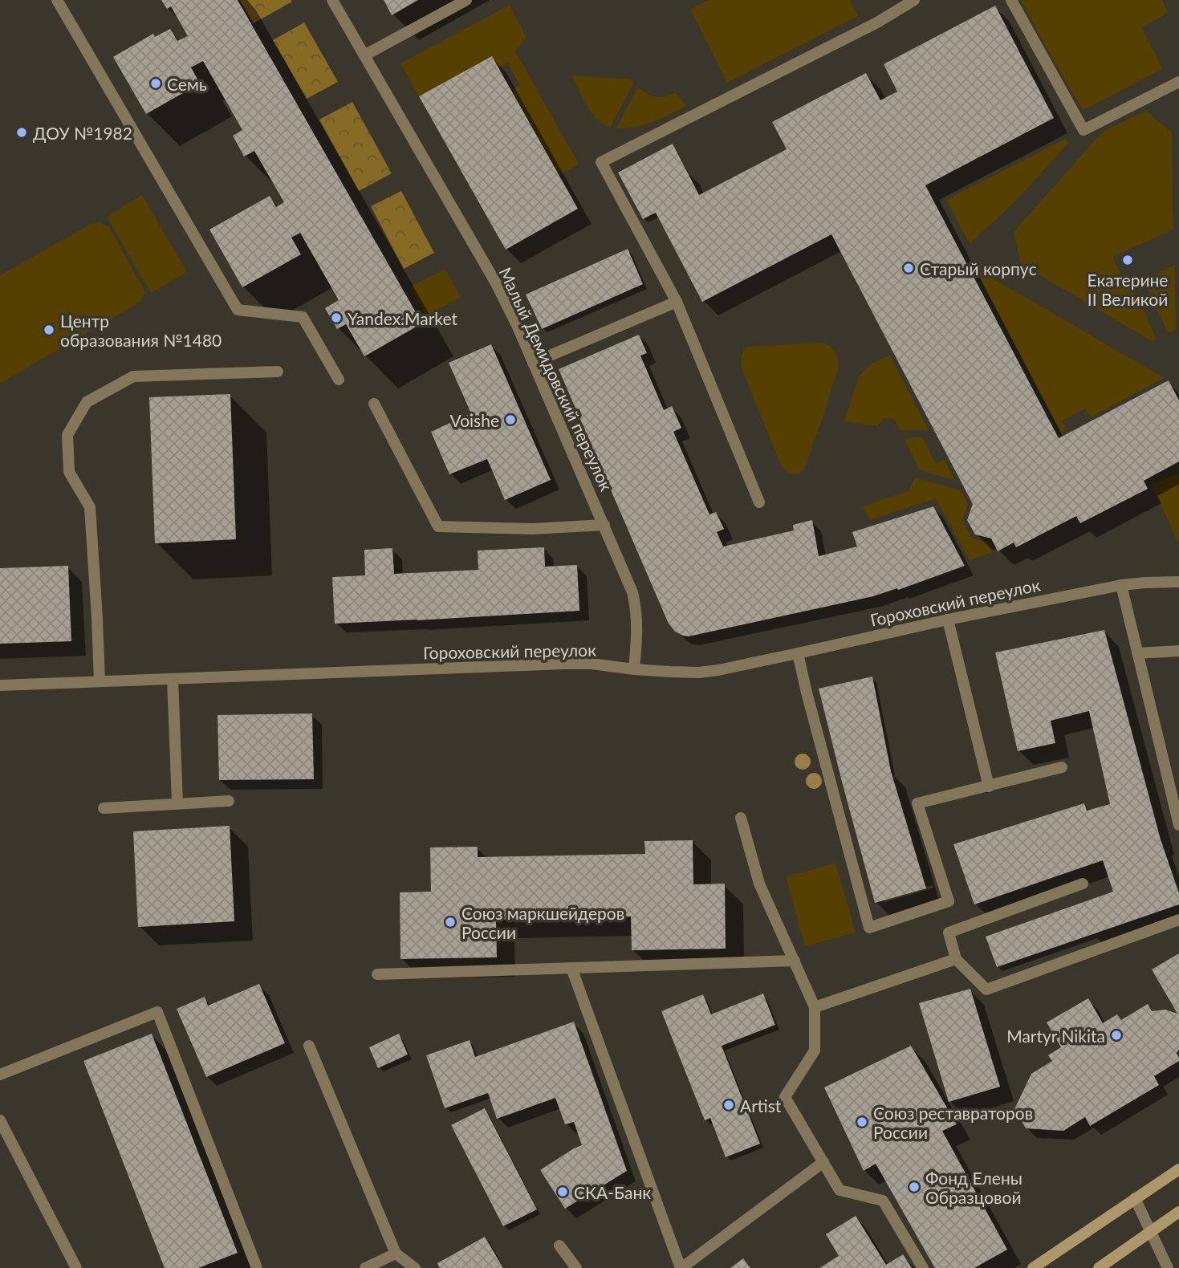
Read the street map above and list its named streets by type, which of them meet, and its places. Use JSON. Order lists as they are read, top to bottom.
{
  "streets": {
    "street": ["Малый Демидовский переулок", "Гороховский переулок"]
  },
  "crossings": [
    ["Малый Демидовский переулок", "Гороховский переулок"]
  ],
  "places": [
    "Семь",
    "ДОУ №1982",
    "Екатерине II Великой",
    "Старый корпуc",
    "Yandex.Market",
    "Центр образования №1480",
    "Voishe",
    "Союз маркшейдеров России",
    "Martyr Nikita",
    "Artist",
    "Союз реставраторов России",
    "Фонд Елены Образцовой",
    "СКА-Банк"
  ]
}
